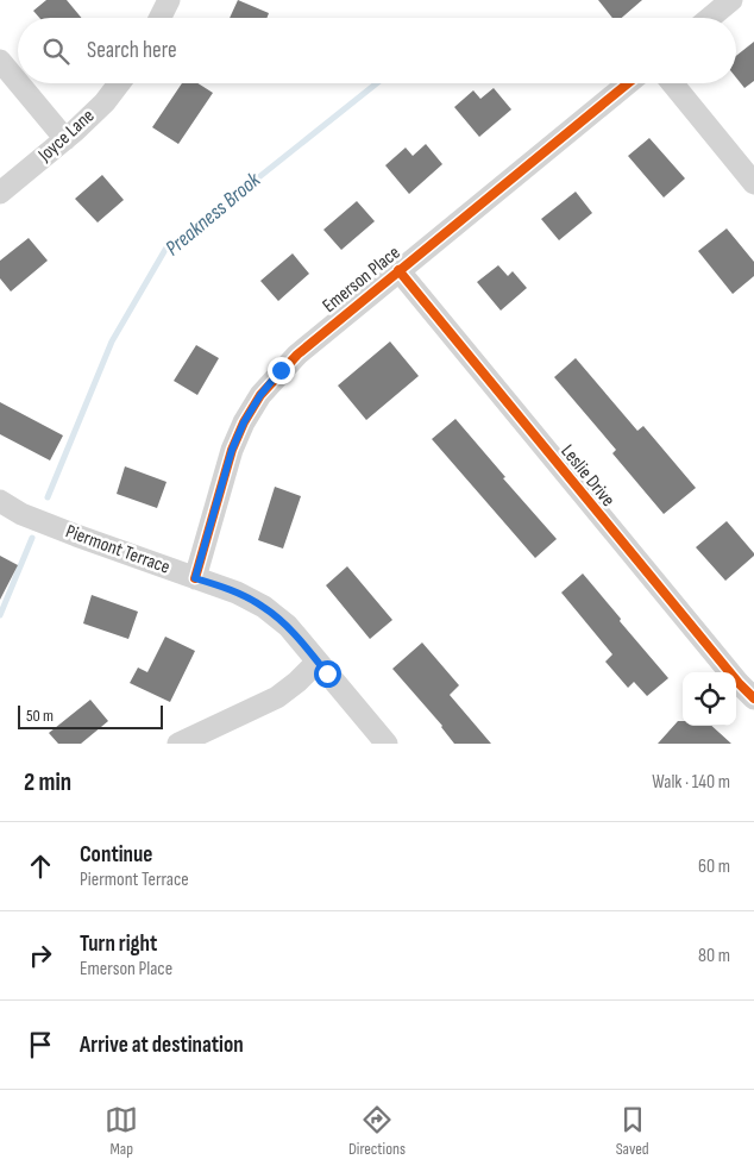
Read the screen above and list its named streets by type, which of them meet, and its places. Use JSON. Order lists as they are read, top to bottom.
{
  "streets": {
    "street": [
      "Joyce Lane",
      "Emerson Place",
      "Leslie Drive",
      "Piermont Terrace"
    ]
  },
  "crossings": [
    ["Emerson Place", "Leslie Drive"],
    ["Emerson Place", "Piermont Terrace"]
  ],
  "water": ["Preakness Brook"],
  "scale_bar": "50 m",
  "page": {
    "search": "Search here",
    "scale": "50 m",
    "heading": ["2 min", "Walk · 140 m"],
    "list": [
      ["Continue", "Piermont Terrace", "60 m"],
      ["Turn right", "Emerson Place", "80 m"],
      "Arrive at destination"
    ],
    "nav": ["Map", "Directions", "Saved"]
  }
}
